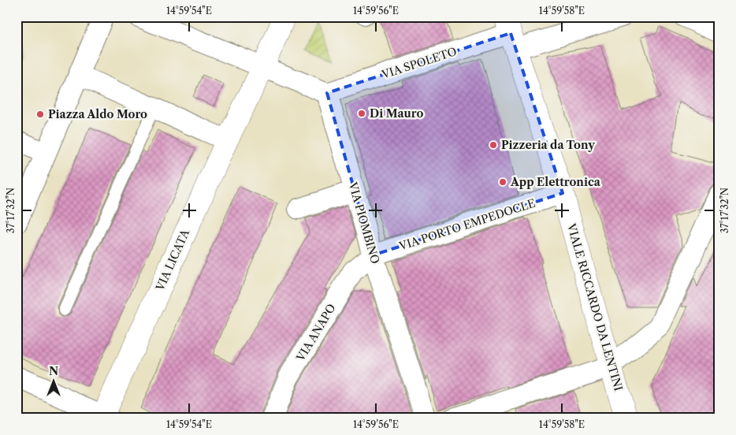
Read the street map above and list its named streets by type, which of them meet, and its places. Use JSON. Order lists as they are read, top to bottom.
{
  "streets": {
    "street": [
      "VIA SPOLETO",
      "VIA PIOMBINO",
      "VIA PORTO EMPEDOCLE",
      "VIA LICATA",
      "VIALE RICCARDO DA LENTINI",
      "VIA ANAPO"
    ]
  },
  "crossings": [
    ["VIA SPOLETO", "VIA PIOMBINO"],
    ["VIA SPOLETO", "VIALE RICCARDO DA LENTINI"],
    ["VIA PIOMBINO", "VIA PORTO EMPEDOCLE"],
    ["VIA PIOMBINO", "VIA ANAPO"],
    ["VIA PORTO EMPEDOCLE", "VIALE RICCARDO DA LENTINI"],
    ["VIA PORTO EMPEDOCLE", "VIA ANAPO"]
  ],
  "places": [
    "Di Mauro",
    "Piazza Aldo Moro",
    "Pizzeria da Tony",
    "App Elettronica"
  ],
  "north": "top",
  "coordinates": [
    "14°59'54\"E",
    "14°59'56\"E",
    "14°59'58\"E",
    "37°17'32\"N"
  ]
}
